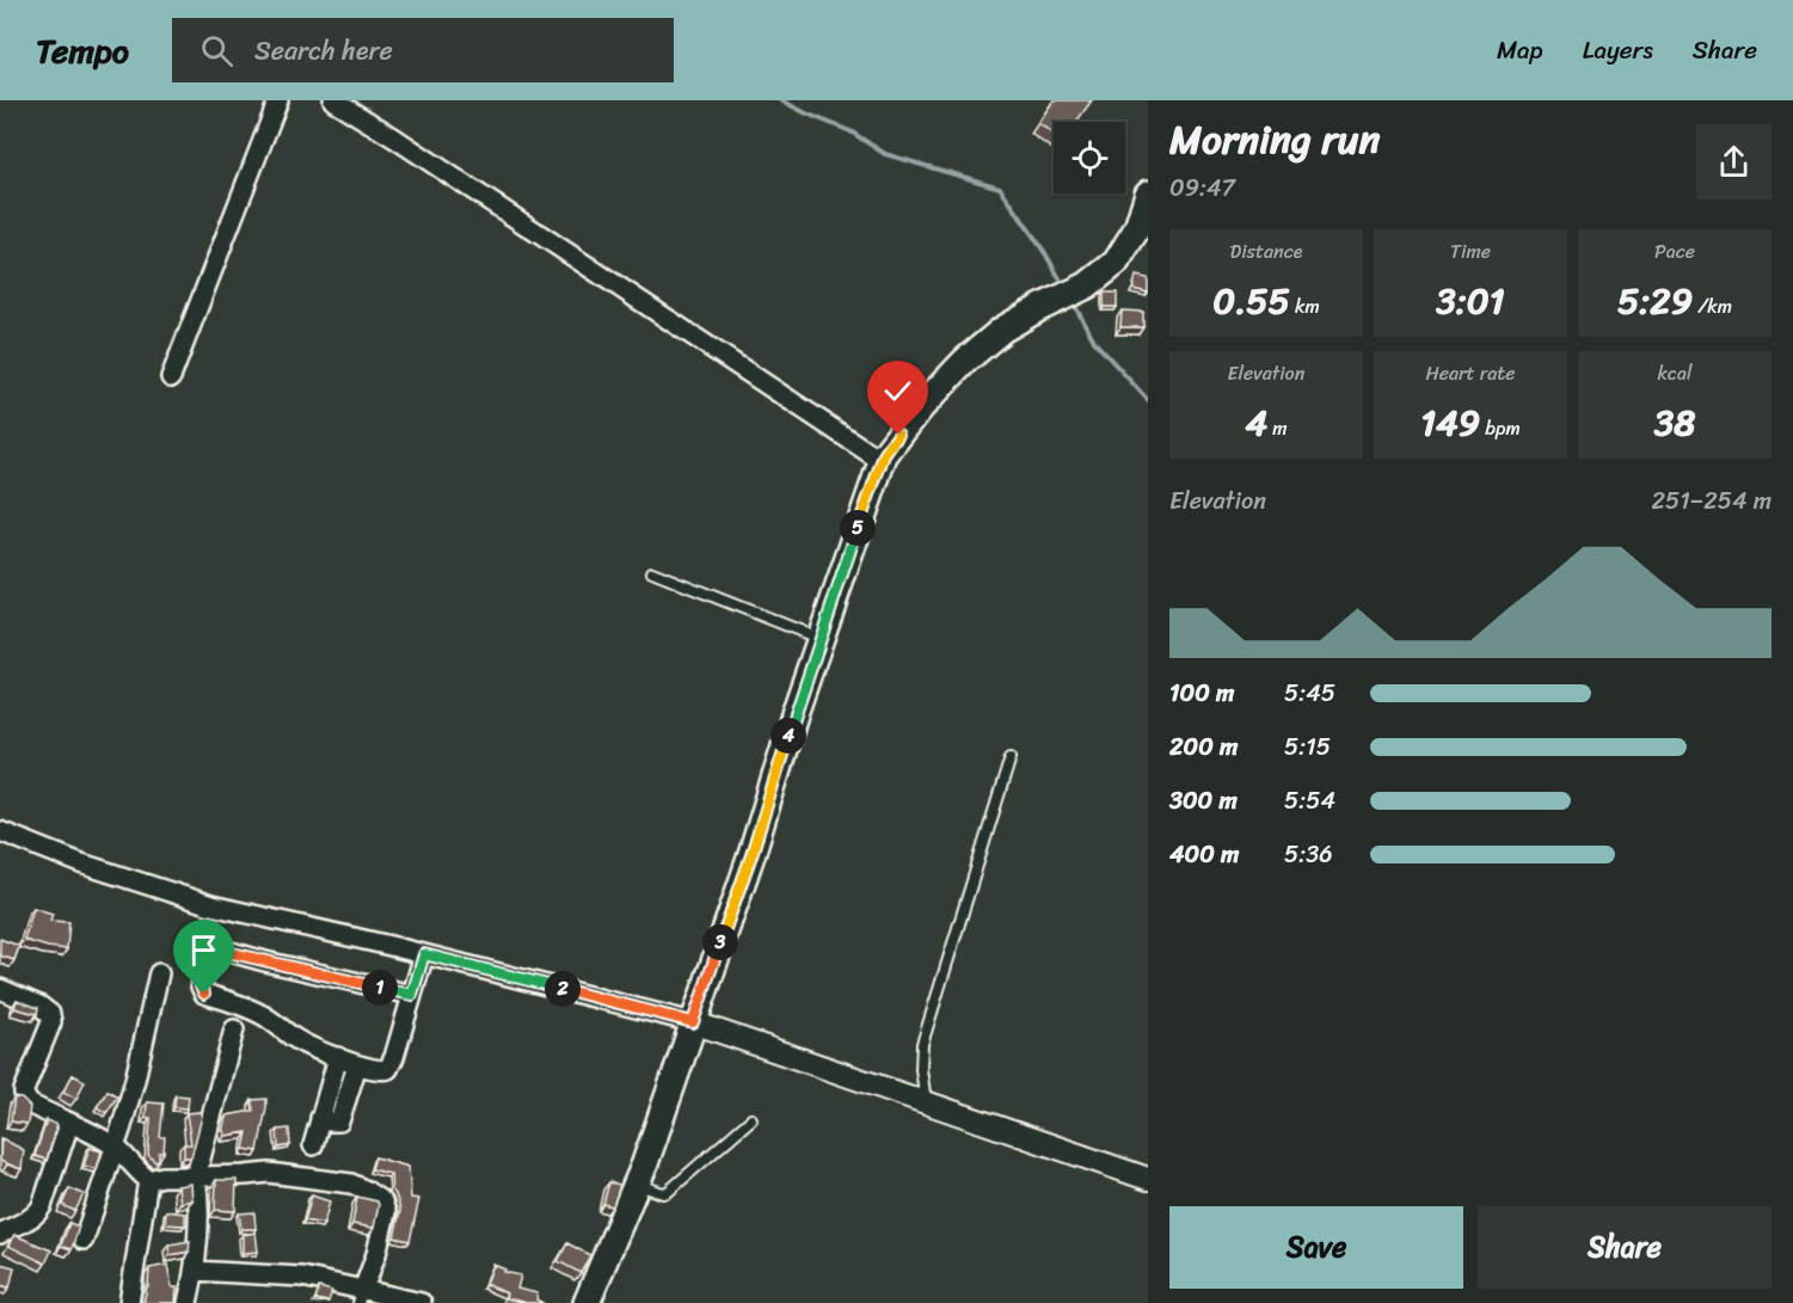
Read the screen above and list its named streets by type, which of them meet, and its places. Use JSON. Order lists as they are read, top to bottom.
{
  "page": {
    "header": "Tempo",
    "search": "Search here",
    "nav": ["Map", "Layers", "Share"],
    "heading": ["Morning run", "09:47"],
    "stats": [
      ["Distance", "0.55 km"],
      ["Time", "3:01"],
      ["Pace", "5:29 /km"],
      ["Elevation", "4 m"],
      ["Heart rate", "149 bpm"],
      ["kcal", "38"]
    ],
    "chart": ["Elevation", "251–254 m"],
    "pins": [
      "5",
      "4",
      "3",
      "1",
      "2"
    ],
    "list": [
      {
        "name": "100 m",
        "note": "5:45"
      },
      {
        "name": "200 m",
        "note": "5:15"
      },
      {
        "name": "300 m",
        "note": "5:54"
      },
      {
        "name": "400 m",
        "note": "5:36"
      }
    ],
    "buttons": ["Save", "Share"]
  }
}
